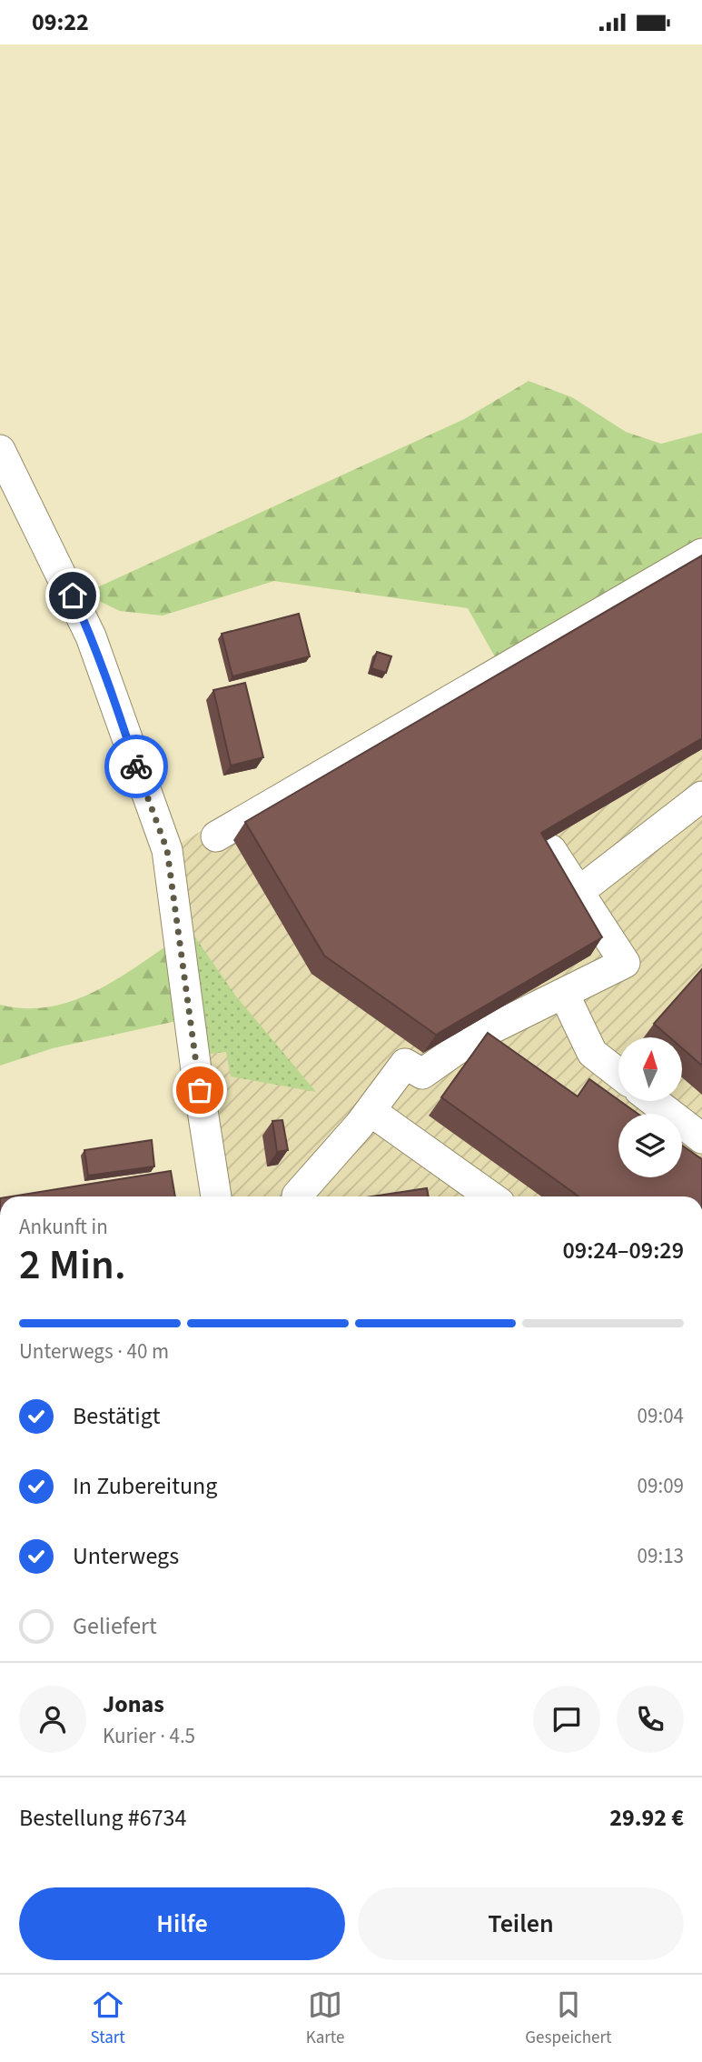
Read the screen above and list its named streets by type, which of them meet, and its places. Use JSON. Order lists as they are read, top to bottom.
{
  "north": "top",
  "page": {
    "status": "09:22",
    "heading": ["2 Min.", "Ankunft in", "09:24–09:29"],
    "panel": [
      "Jonas",
      "Kurier · 4.5",
      "Bestellung #6734",
      "29.92 €"
    ],
    "bar": "Unterwegs · 40 m",
    "list": [
      ["Bestätigt", "09:04"],
      ["In Zubereitung", "09:09"],
      ["Unterwegs", "09:13"],
      "Geliefert"
    ],
    "buttons": ["Hilfe", "Teilen"],
    "tabs": ["Start", "Karte", "Gespeichert"]
  }
}
